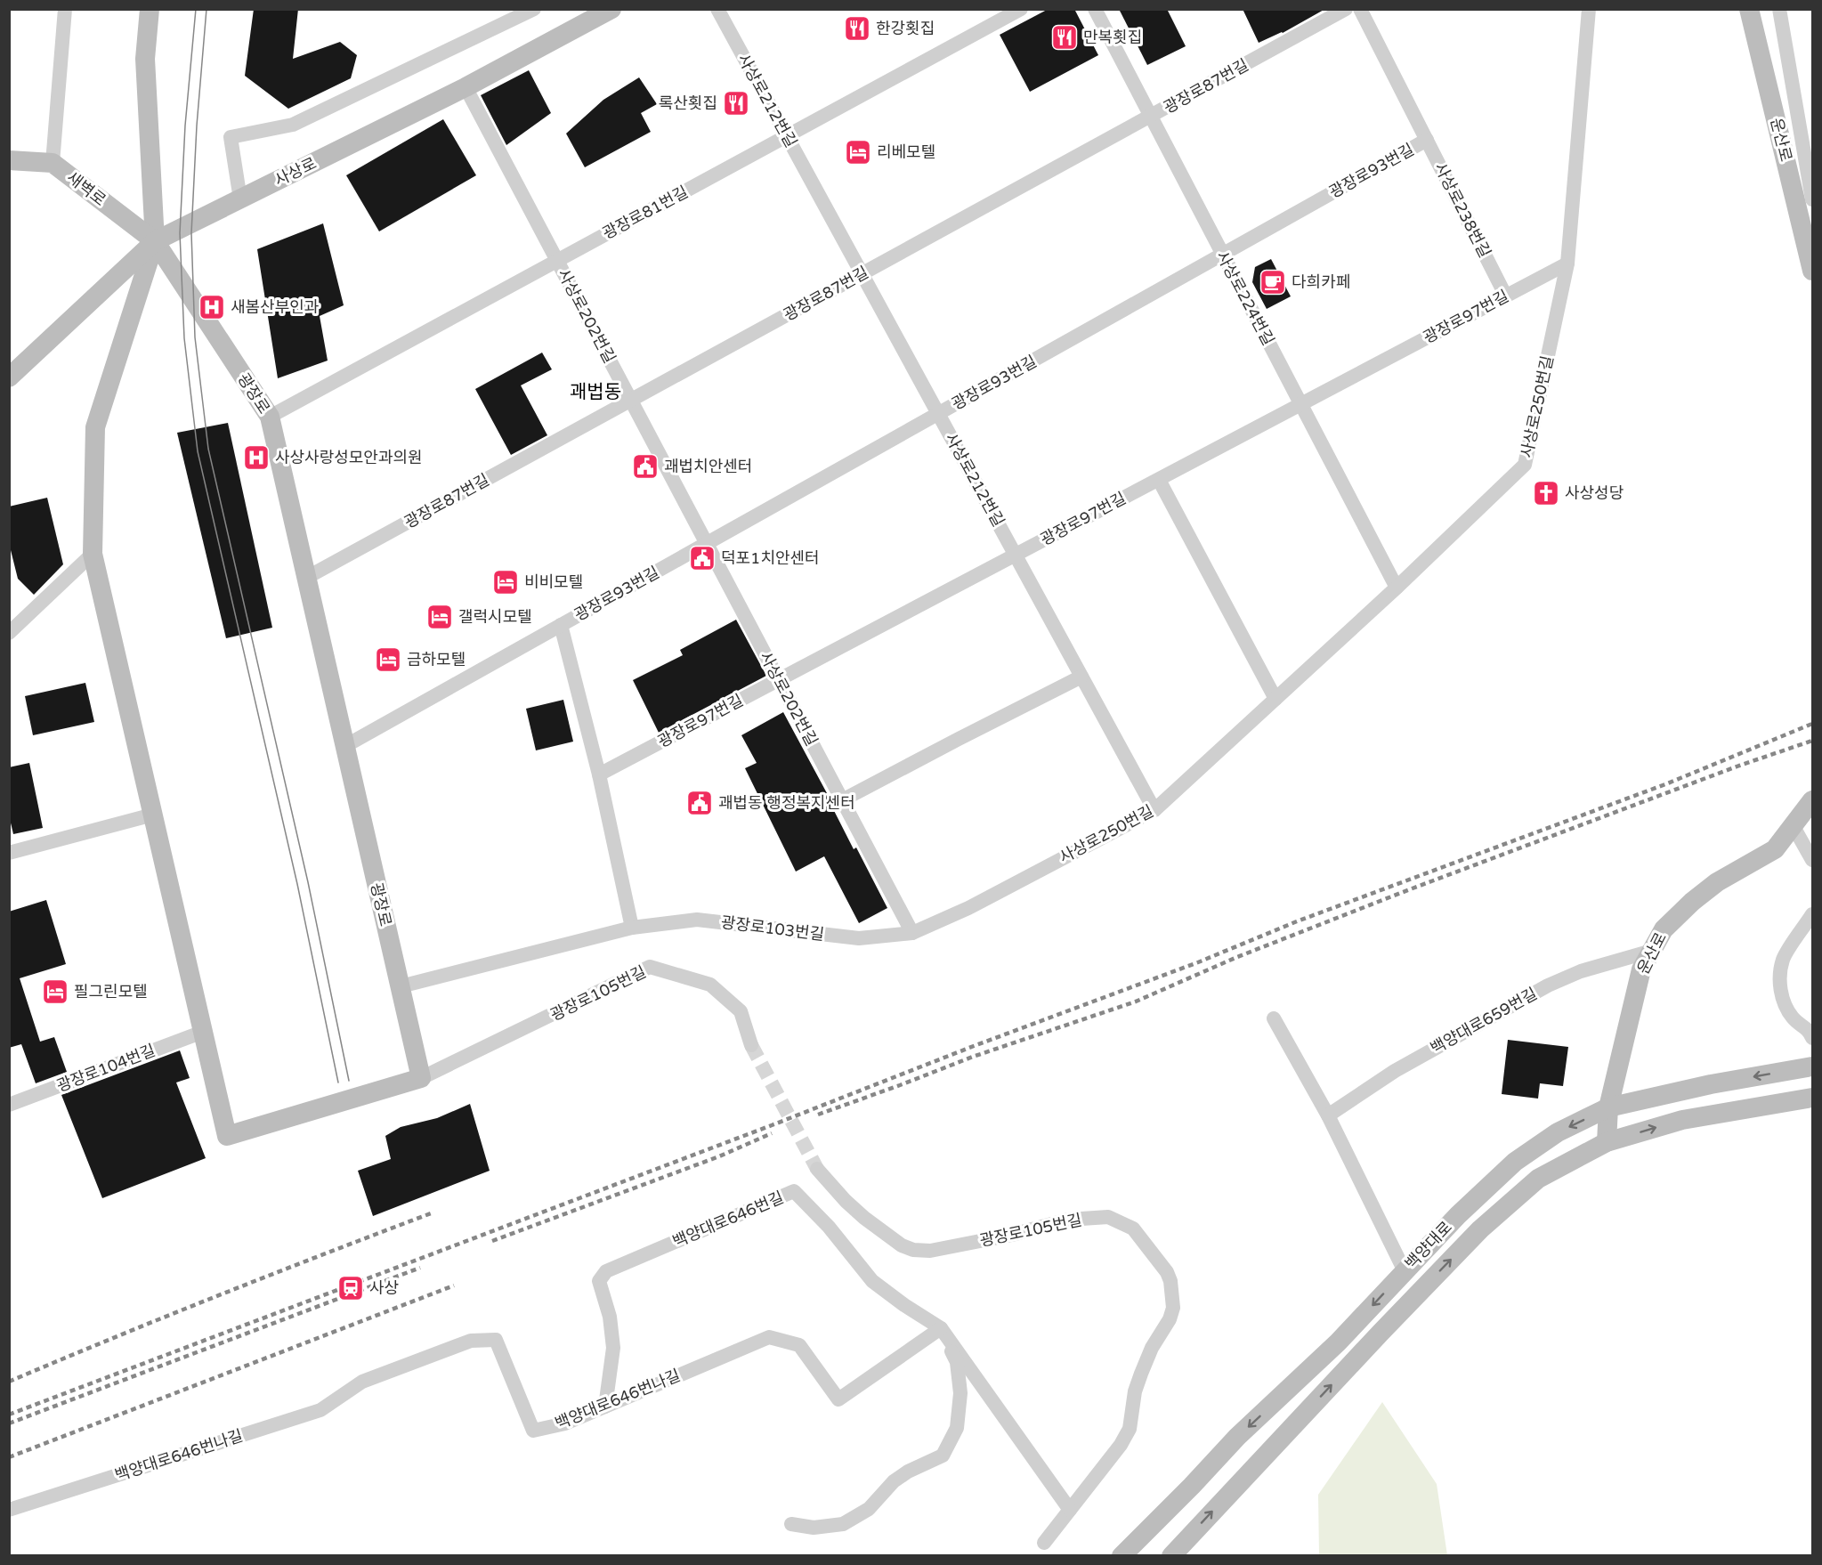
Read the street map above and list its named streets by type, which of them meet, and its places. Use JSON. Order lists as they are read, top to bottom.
{
  "streets": {
    "main road": [
      "운산로",
      "사상로",
      "새벽로",
      "광장로",
      "백양대로"
    ],
    "street": [
      "광장로87번길",
      "사상로212번길",
      "광장로93번길",
      "사상로238번길",
      "광장로81번길",
      "사상로224번길",
      "사상로202번길",
      "광장로97번길",
      "사상로250번길",
      "광장로103번길",
      "광장로105번길",
      "백양대로659번길",
      "광장로104번길",
      "백양대로646번길",
      "백양대로646번나길"
    ]
  },
  "crossings": [
    ["광장로87번길", "사상로212번길"],
    ["광장로87번길", "사상로224번길"],
    ["광장로87번길", "사상로202번길"],
    ["광장로87번길", "광장로"],
    ["사상로212번길", "광장로93번길"],
    ["사상로212번길", "광장로81번길"],
    ["사상로212번길", "광장로97번길"],
    ["사상로212번길", "사상로250번길"],
    ["운산로", "백양대로659번길"],
    ["운산로", "백양대로"],
    ["광장로93번길", "사상로238번길"],
    ["광장로93번길", "사상로224번길"],
    ["광장로93번길", "사상로202번길"],
    ["광장로93번길", "광장로97번길"],
    ["광장로93번길", "광장로"],
    ["사상로", "새벽로"],
    ["사상로", "사상로202번길"],
    ["사상로", "광장로"],
    ["새벽로", "광장로"],
    ["사상로238번길", "광장로97번길"],
    ["광장로81번길", "사상로202번길"],
    ["광장로81번길", "광장로"],
    ["사상로224번길", "광장로97번길"],
    ["사상로224번길", "사상로250번길"],
    ["사상로202번길", "광장로97번길"],
    ["사상로202번길", "사상로250번길"],
    ["사상로202번길", "광장로103번길"],
    ["광장로97번길", "사상로250번길"],
    ["광장로", "광장로103번길"],
    ["광장로", "광장로105번길"],
    ["사상로250번길", "광장로103번길"],
    ["광장로105번길", "백양대로646번길"],
    ["백양대로646번길", "백양대로646번나길"]
  ],
  "districts": ["괘법동"],
  "places": {
    "restaurant": ["한강횟집", "만복횟집", "록산횟집"],
    "hotel": [
      "리베모텔",
      "비비모텔",
      "갤럭시모텔",
      "금하모텔",
      "필그린모텔"
    ],
    "cafe": ["다희카페"],
    "hospital": ["새봄산부인과", "사상사랑성모안과의원"],
    "public building": ["괘법치안센터", "덕포1치안센터", "괘법동 행정복지센터"],
    "church": ["사상성당"],
    "station": ["사상"]
  }
}
